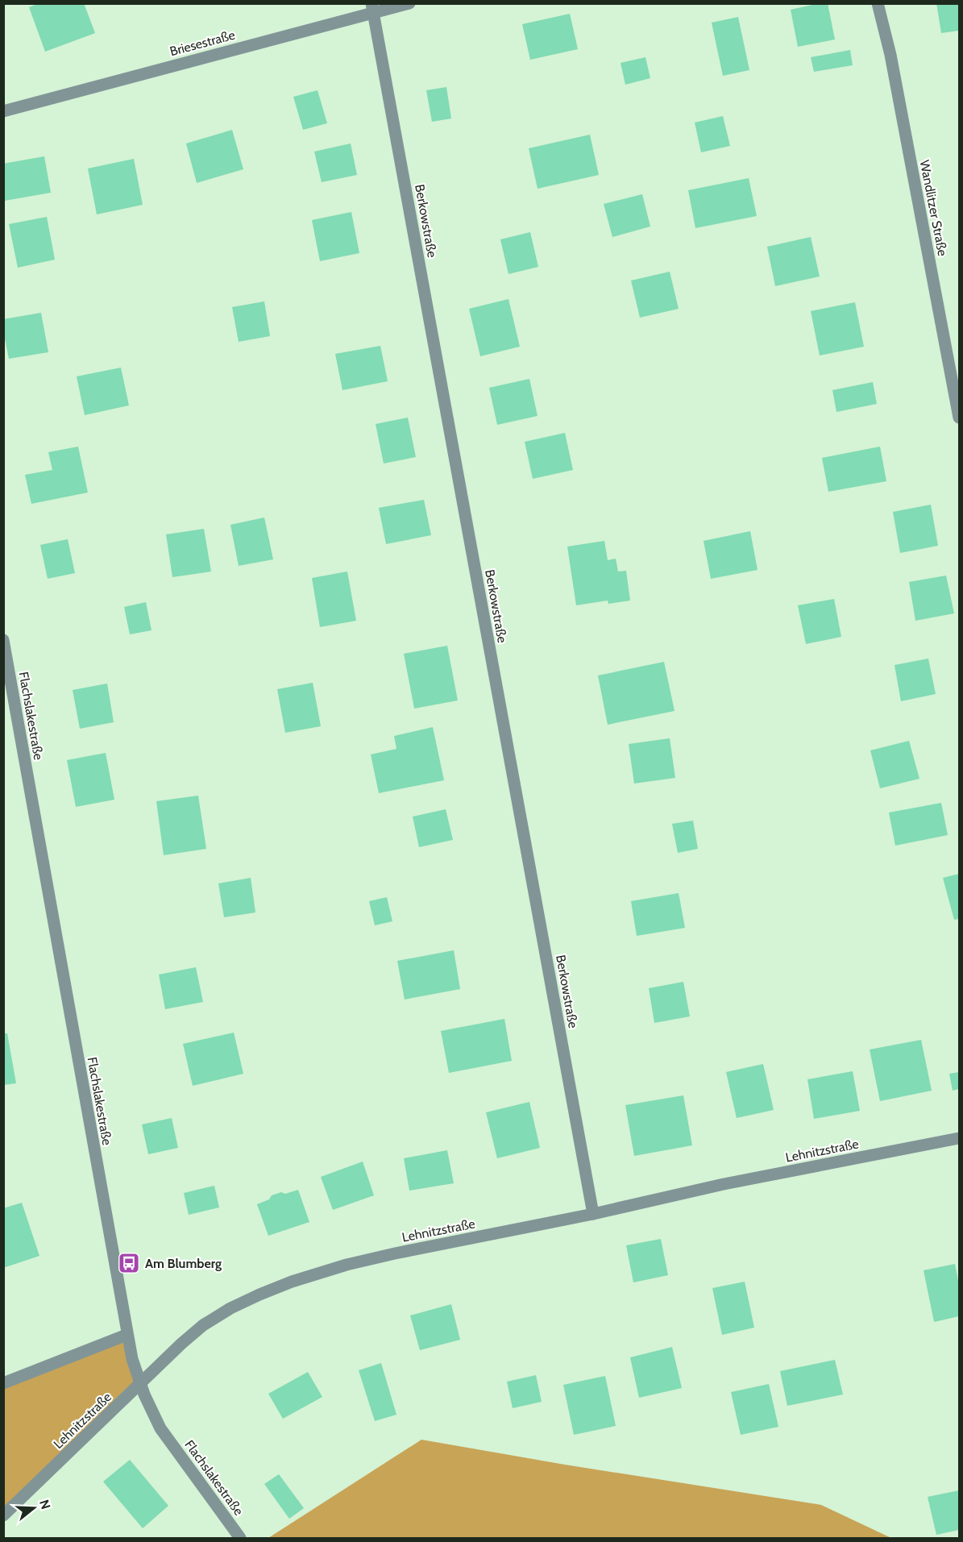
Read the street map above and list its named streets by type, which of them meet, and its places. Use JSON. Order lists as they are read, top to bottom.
{
  "streets": {
    "street": [
      "Briesestraße",
      "Wandlitzer Straße",
      "Berkowstraße",
      "Flachslakestraße",
      "Lehnitzstraße"
    ]
  },
  "crossings": [
    ["Briesestraße", "Berkowstraße"],
    ["Berkowstraße", "Lehnitzstraße"],
    ["Flachslakestraße", "Lehnitzstraße"]
  ],
  "places": {
    "bus stop": ["Am Blumberg"]
  },
  "north": "right"
}
